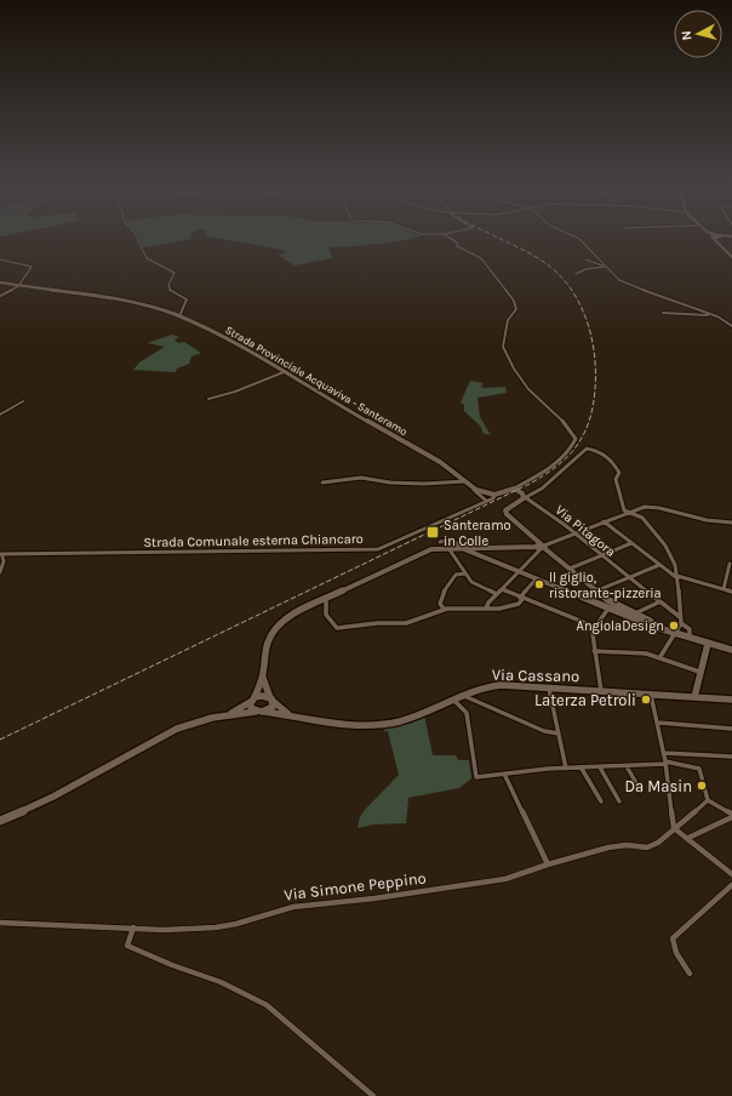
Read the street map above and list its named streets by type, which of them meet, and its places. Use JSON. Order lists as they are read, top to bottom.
{
  "streets": {
    "main road": ["Strada Provinciale Acquaviva - Santeramo", "Via Cassano"],
    "street": ["Via Pitagora", "Strada Comunale esterna Chiancaro", "Via Simone Peppino"]
  },
  "crossings": [
    ["Strada Provinciale Acquaviva - Santeramo", "Strada Comunale esterna Chiancaro"]
  ],
  "places": {
    "transit": ["Santeramo in Colle"],
    "other": [
      "Il giglio, ristorante-pizzeria",
      "AngiolaDesign",
      "Laterza Petroli",
      "Da Masin"
    ]
  },
  "north": "left"
}
